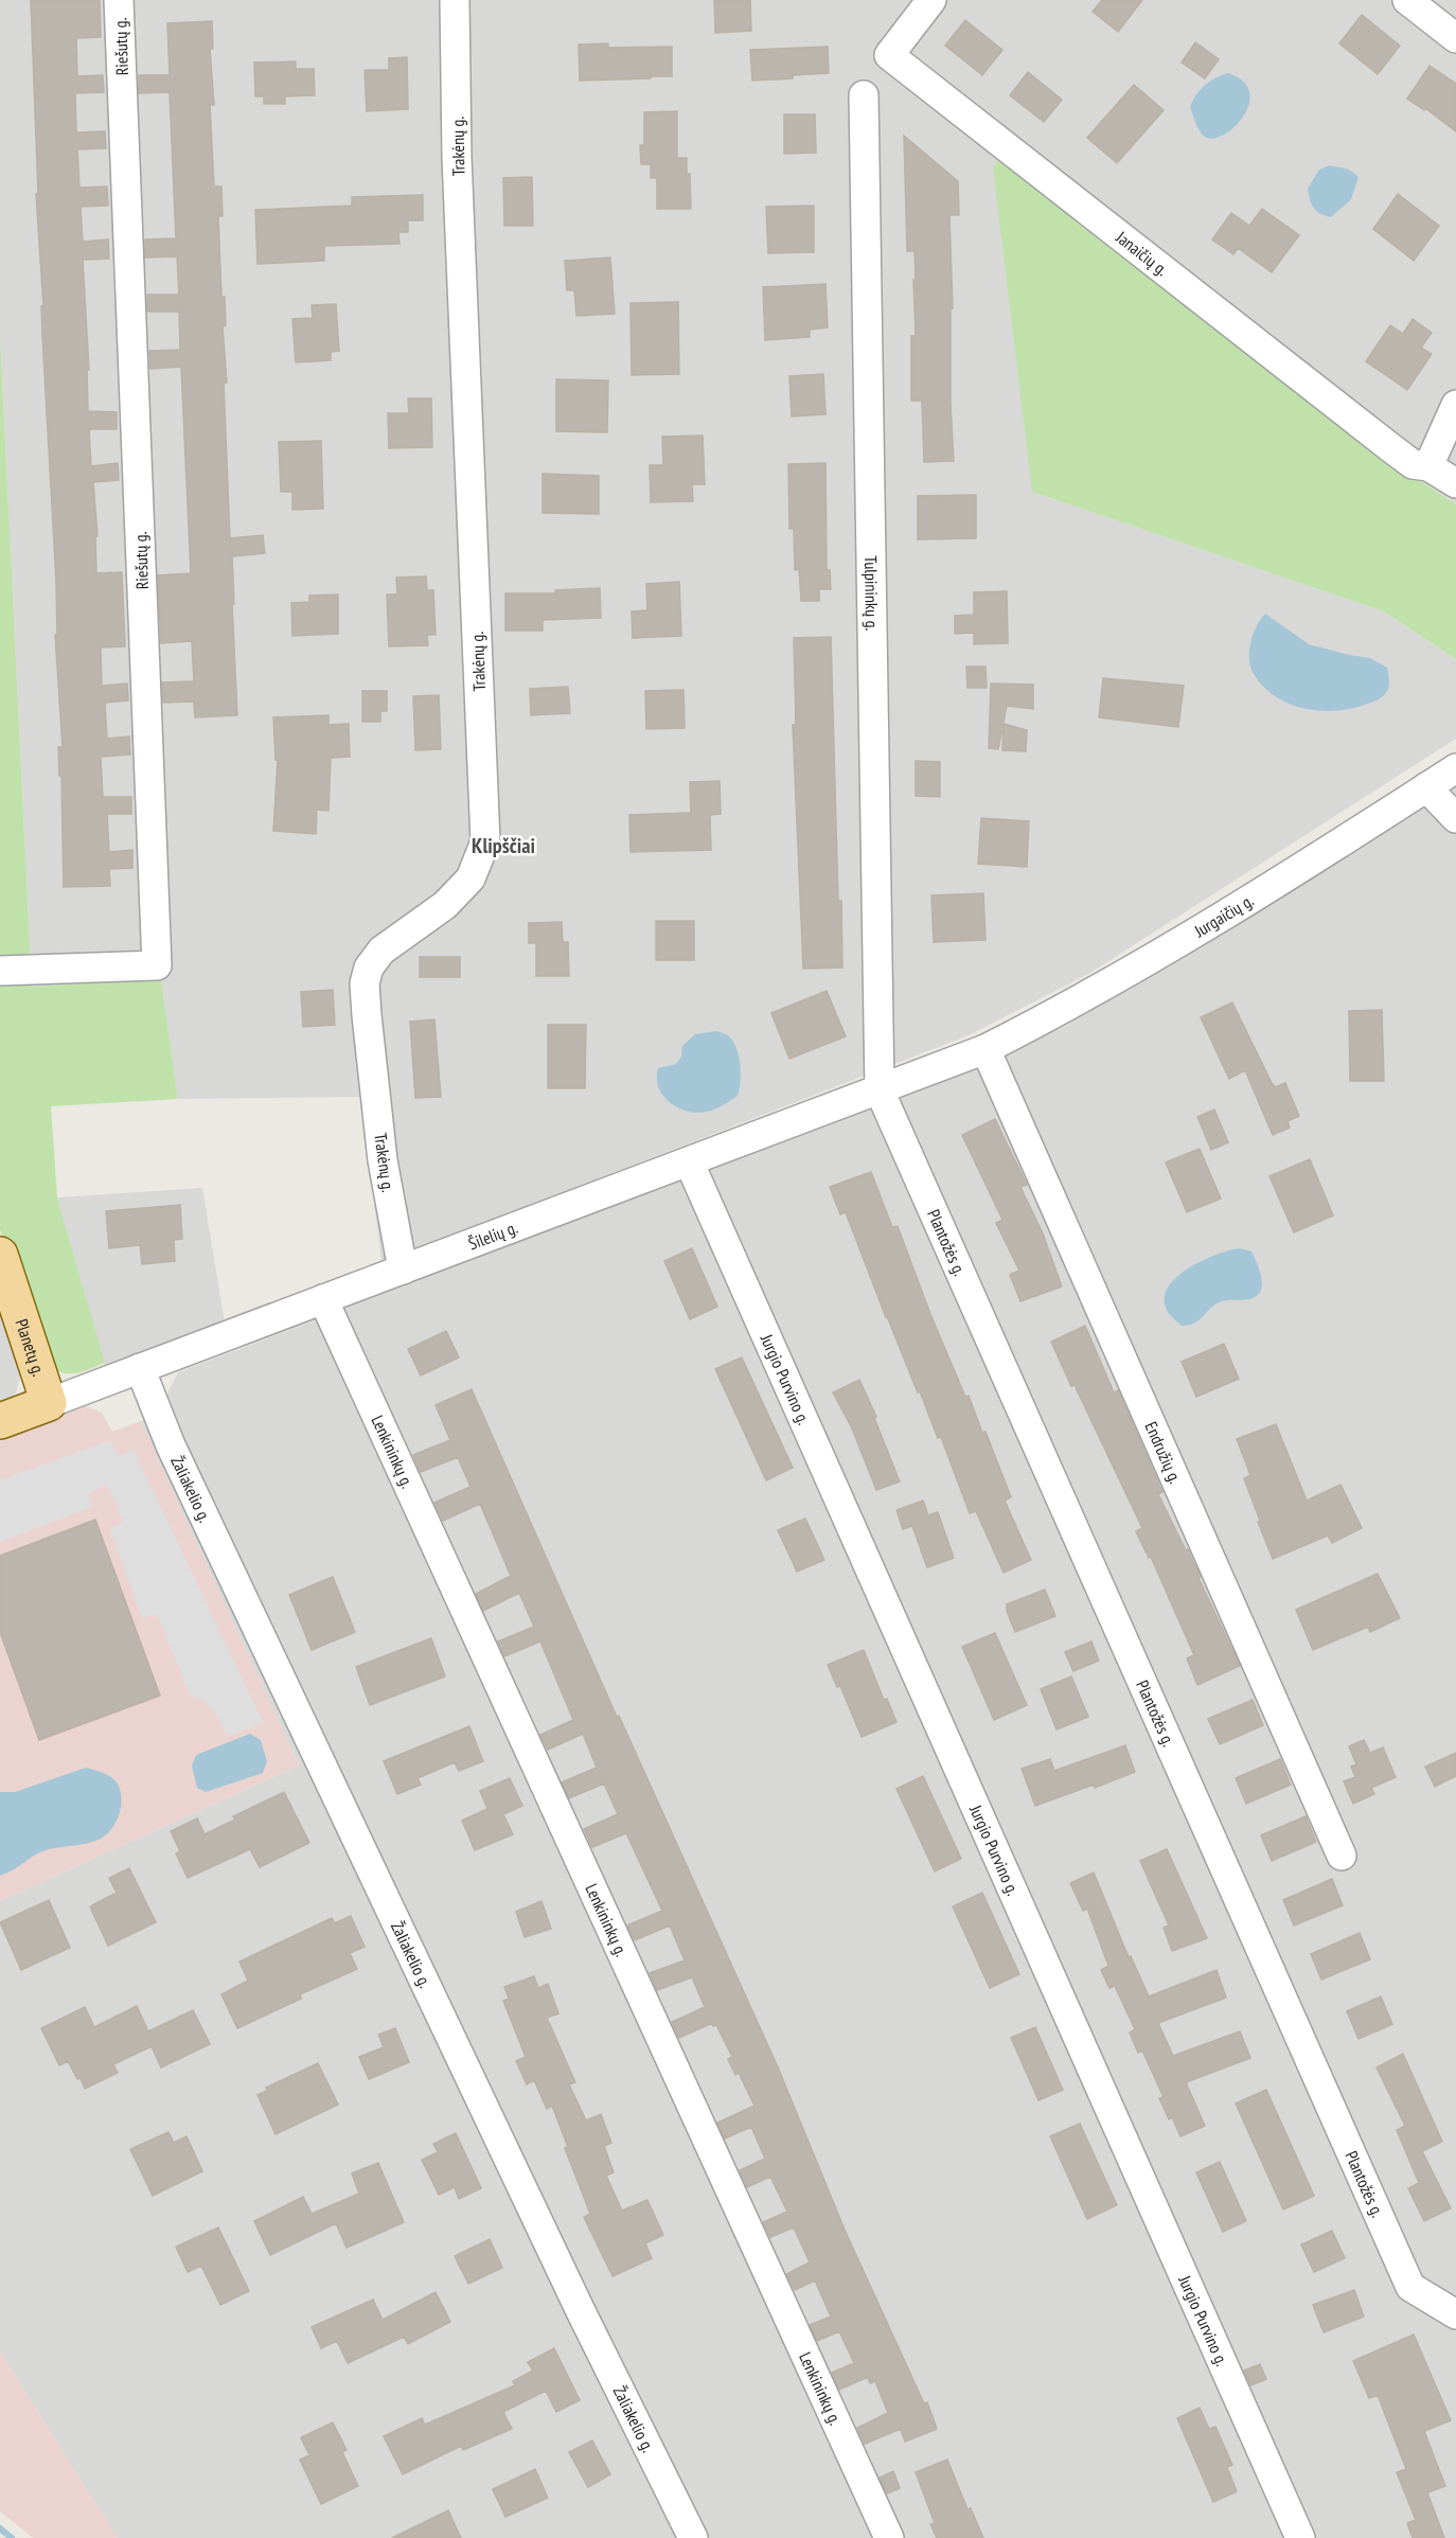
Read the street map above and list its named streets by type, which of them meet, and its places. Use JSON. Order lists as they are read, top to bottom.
{
  "streets": {
    "main road": ["Šilelių g.", "Planetų g."],
    "street": [
      "Riešutų g.",
      "Trakėnų g.",
      "Janaičių g.",
      "Tulpininkų g.",
      "Jurgaičių g.",
      "Plantožės g.",
      "Jurgio Purvino g.",
      "Lenkininkų g.",
      "Endružių g.",
      "Žaliakelio g."
    ]
  },
  "crossings": [
    ["Trakėnų g.", "Šilelių g."],
    ["Tulpininkų g.", "Šilelių g."],
    ["Tulpininkų g.", "Plantožės g."],
    ["Jurgaičių g.", "Šilelių g."],
    ["Jurgaičių g.", "Endružių g."],
    ["Šilelių g.", "Plantožės g."],
    ["Šilelių g.", "Planetų g."],
    ["Šilelių g.", "Jurgio Purvino g."],
    ["Šilelių g.", "Lenkininkų g."],
    ["Šilelių g.", "Endružių g."],
    ["Šilelių g.", "Žaliakelio g."]
  ],
  "districts": ["Klipščiai"]
}
